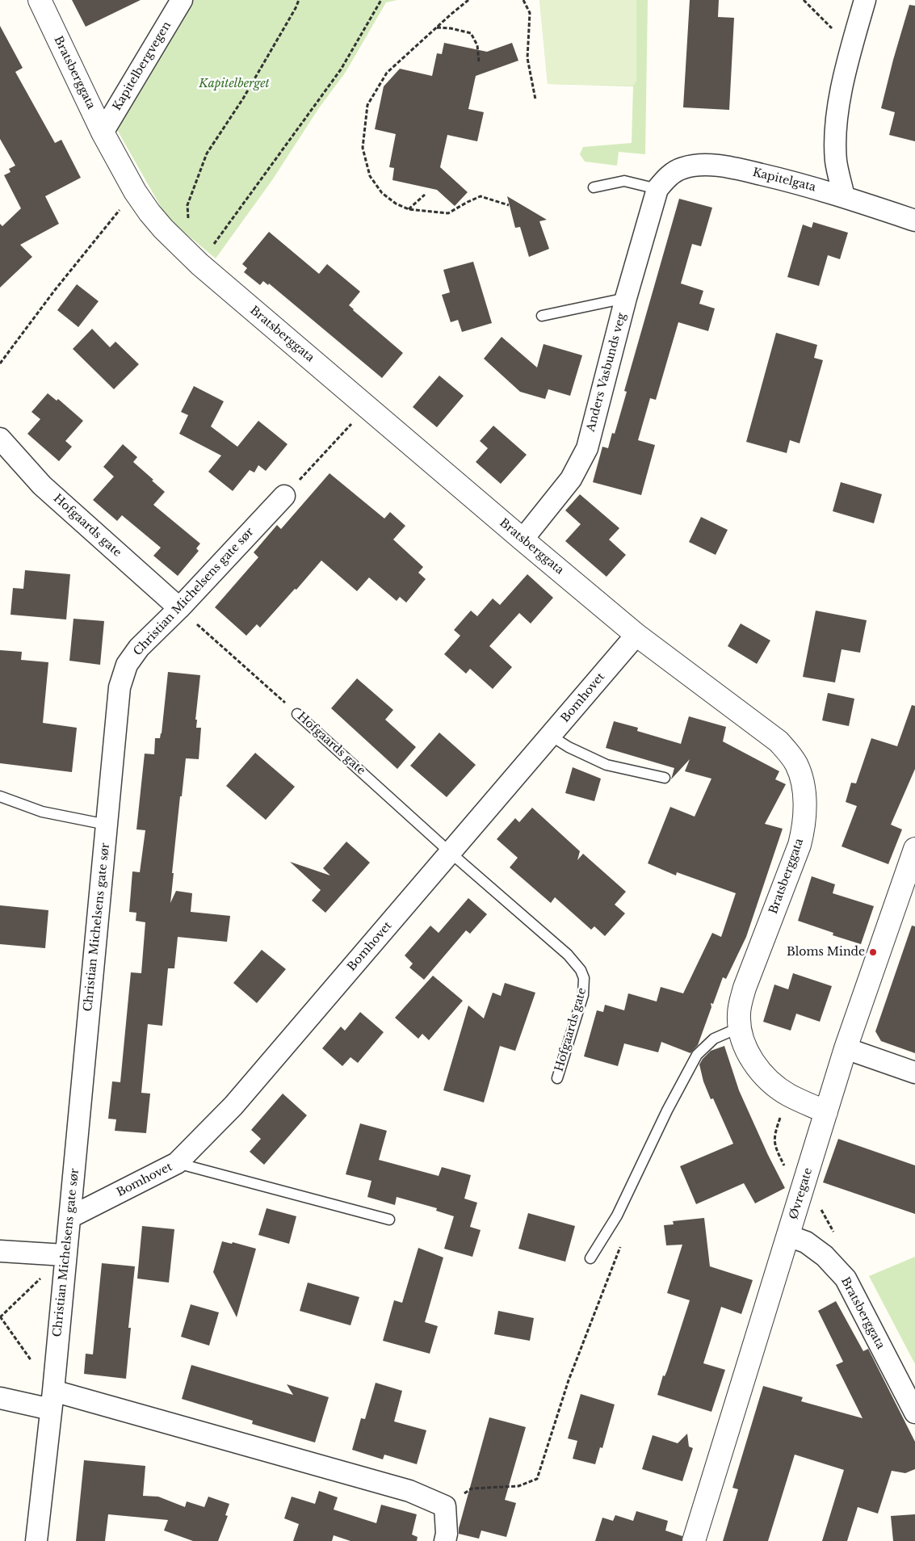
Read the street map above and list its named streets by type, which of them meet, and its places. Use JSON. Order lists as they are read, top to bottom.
{
  "streets": {
    "street": [
      "Kapitelbergvegen",
      "Bratsberggata",
      "Kapitelgata",
      "Anders Vasbunds veg",
      "Hofgaards gate",
      "Christian Michelsens gate sør",
      "Bomhovet",
      "Øvregate"
    ]
  },
  "crossings": [
    ["Kapitelbergvegen", "Bratsberggata"],
    ["Bratsberggata", "Anders Vasbunds veg"],
    ["Bratsberggata", "Bomhovet"],
    ["Bratsberggata", "Øvregate"],
    ["Kapitelgata", "Anders Vasbunds veg"],
    ["Hofgaards gate", "Christian Michelsens gate sør"],
    ["Hofgaards gate", "Bomhovet"],
    ["Christian Michelsens gate sør", "Bomhovet"]
  ],
  "parks": ["Kapitelberget"],
  "places": ["Bloms Minde"]
}
